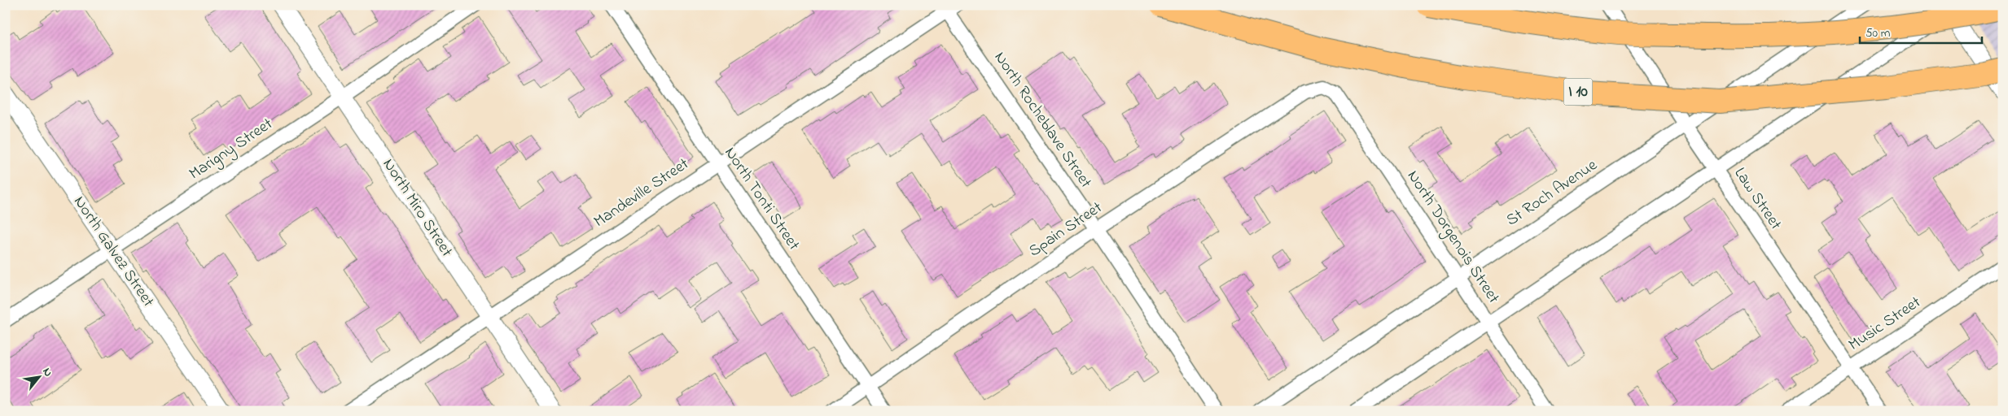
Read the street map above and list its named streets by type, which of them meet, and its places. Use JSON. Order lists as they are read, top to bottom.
{
  "streets": {
    "highway": ["I 10"],
    "street": [
      "North Rocheblave Street",
      "Marigny Street",
      "Mandeville Street",
      "St Roch Avenue",
      "North Tonti Street",
      "Law Street",
      "North Miro Street",
      "Spain Street",
      "North Dorgenois Street",
      "North Galvez Street",
      "Music Street"
    ]
  },
  "crossings": [
    ["North Rocheblave Street", "Mandeville Street"],
    ["North Rocheblave Street", "Spain Street"],
    ["Marigny Street", "North Miro Street"],
    ["Marigny Street", "North Galvez Street"],
    ["Mandeville Street", "North Tonti Street"],
    ["Mandeville Street", "North Miro Street"],
    ["St Roch Avenue", "Law Street"],
    ["St Roch Avenue", "North Dorgenois Street"],
    ["North Tonti Street", "Spain Street"],
    ["Law Street", "Music Street"],
    ["Spain Street", "North Dorgenois Street"]
  ],
  "scale_bar": "50 m",
  "north": "top right"
}
